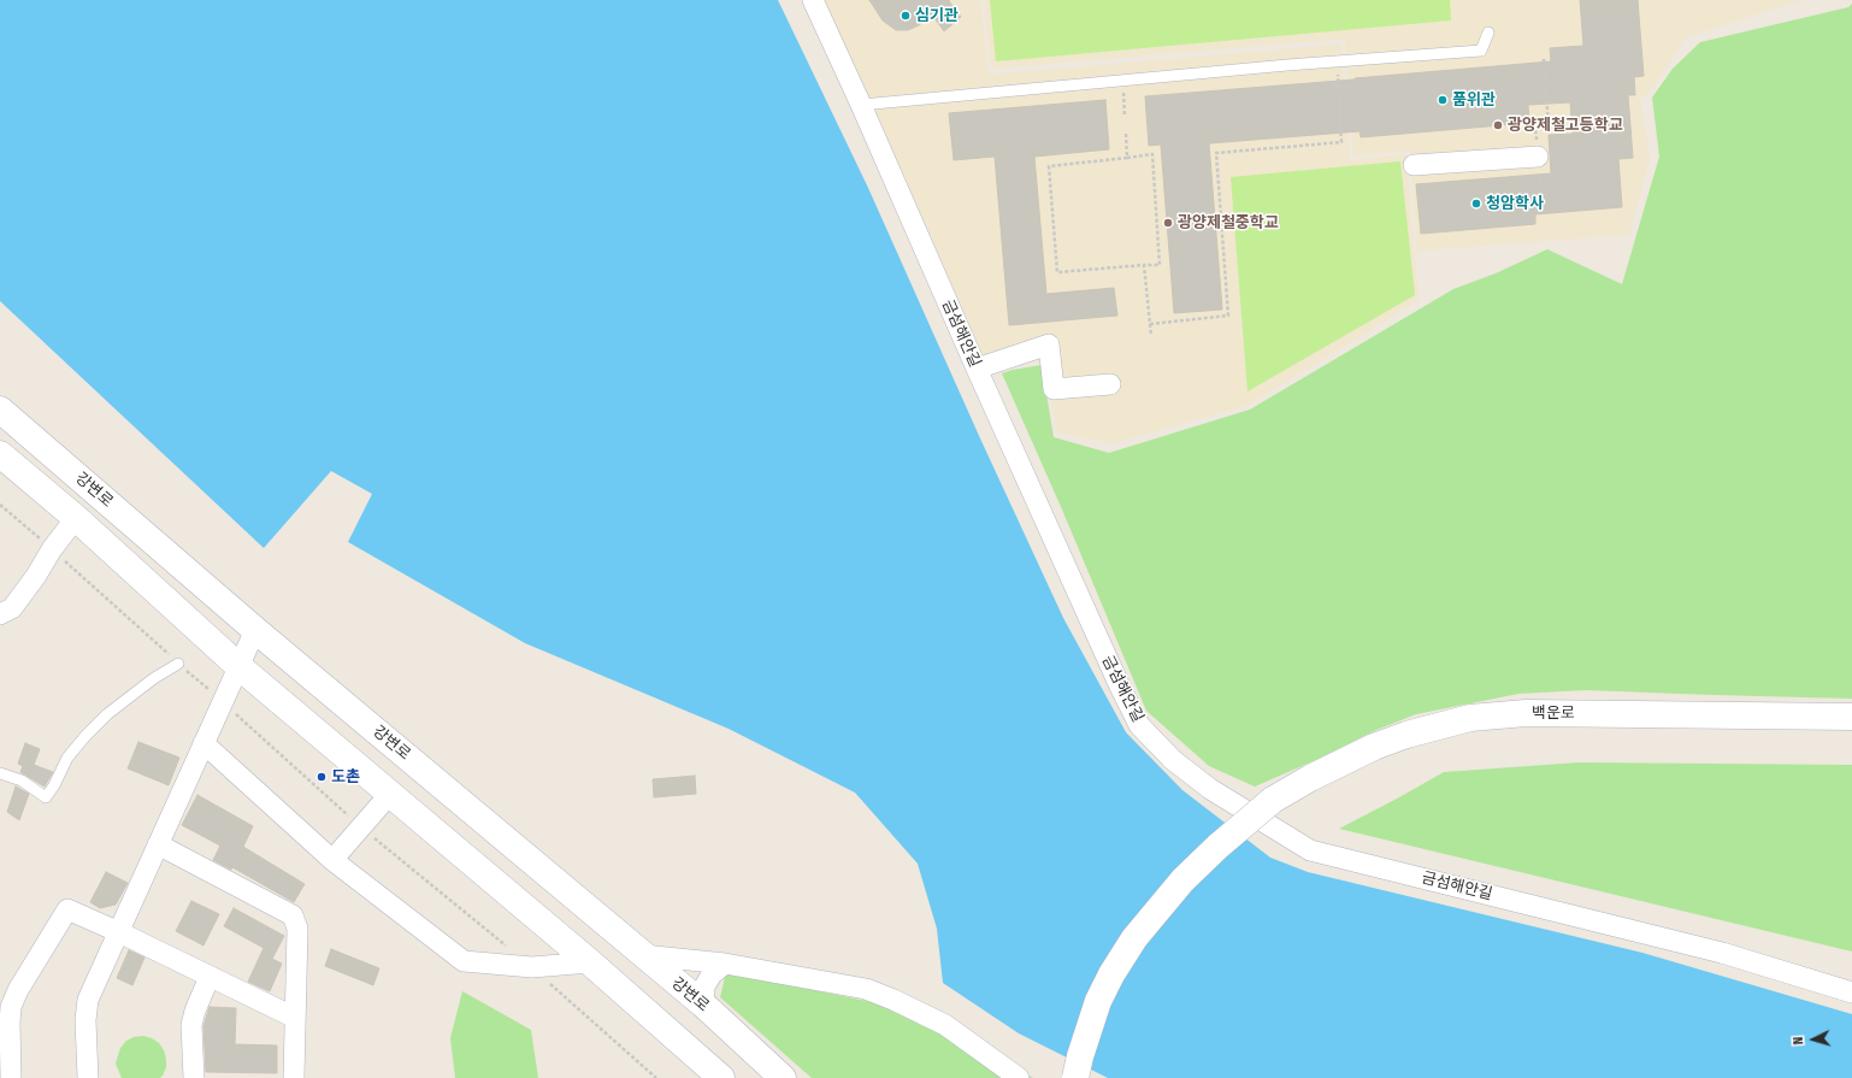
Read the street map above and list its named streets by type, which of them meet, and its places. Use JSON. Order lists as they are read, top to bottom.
{
  "streets": {
    "main road": ["강변로", "백운로"],
    "street": ["금섬해안길"]
  },
  "places": [
    "심기관",
    "품위관",
    "광양제철고등학교",
    "청암학사",
    "광양제철중학교",
    "도촌"
  ],
  "north": "left"
}
